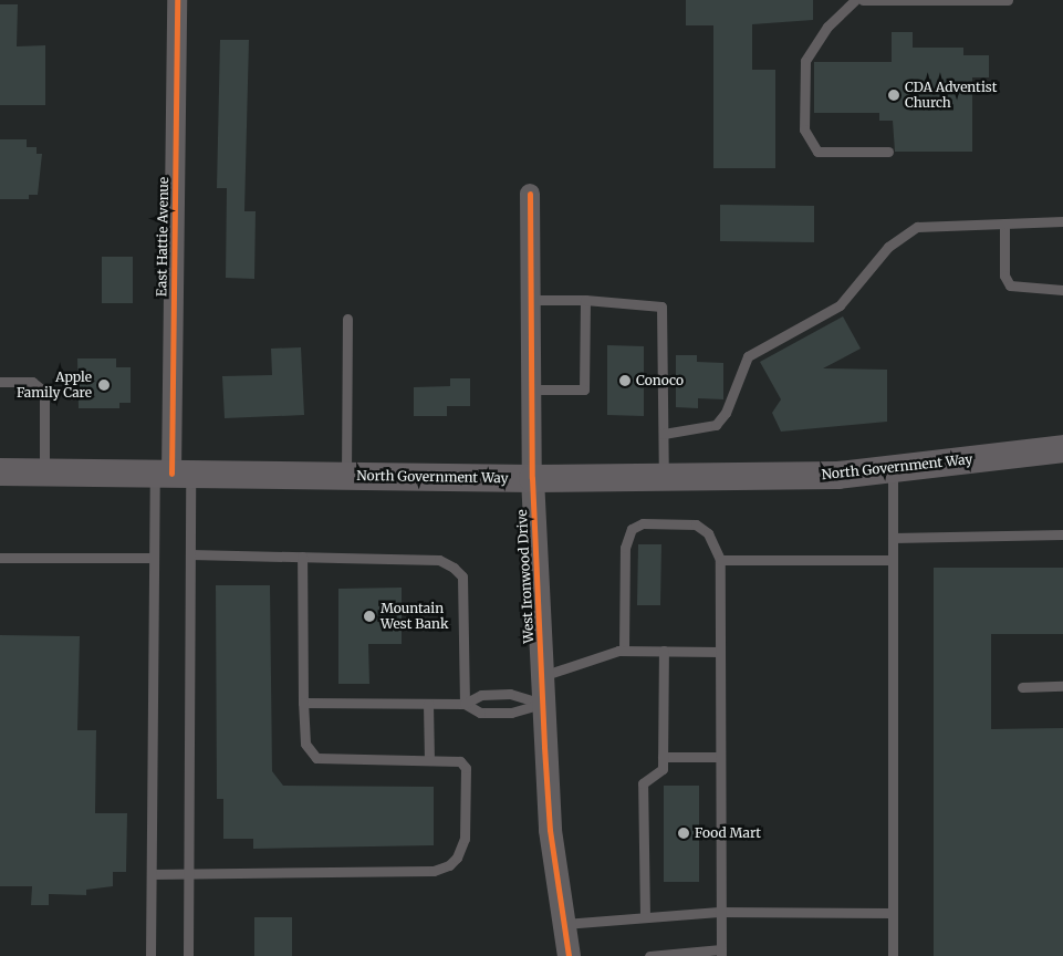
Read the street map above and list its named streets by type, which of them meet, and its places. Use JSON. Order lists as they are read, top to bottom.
{
  "streets": {
    "main road": ["North Government Way"],
    "street": ["East Hattie Avenue", "West Ironwood Drive"]
  },
  "crossings": [
    ["East Hattie Avenue", "North Government Way"],
    ["North Government Way", "West Ironwood Drive"]
  ],
  "places": [
    "CDA Adventist Church",
    "Conoco",
    "Apple Family Care",
    "Mountain West Bank",
    "Food Mart"
  ]
}
